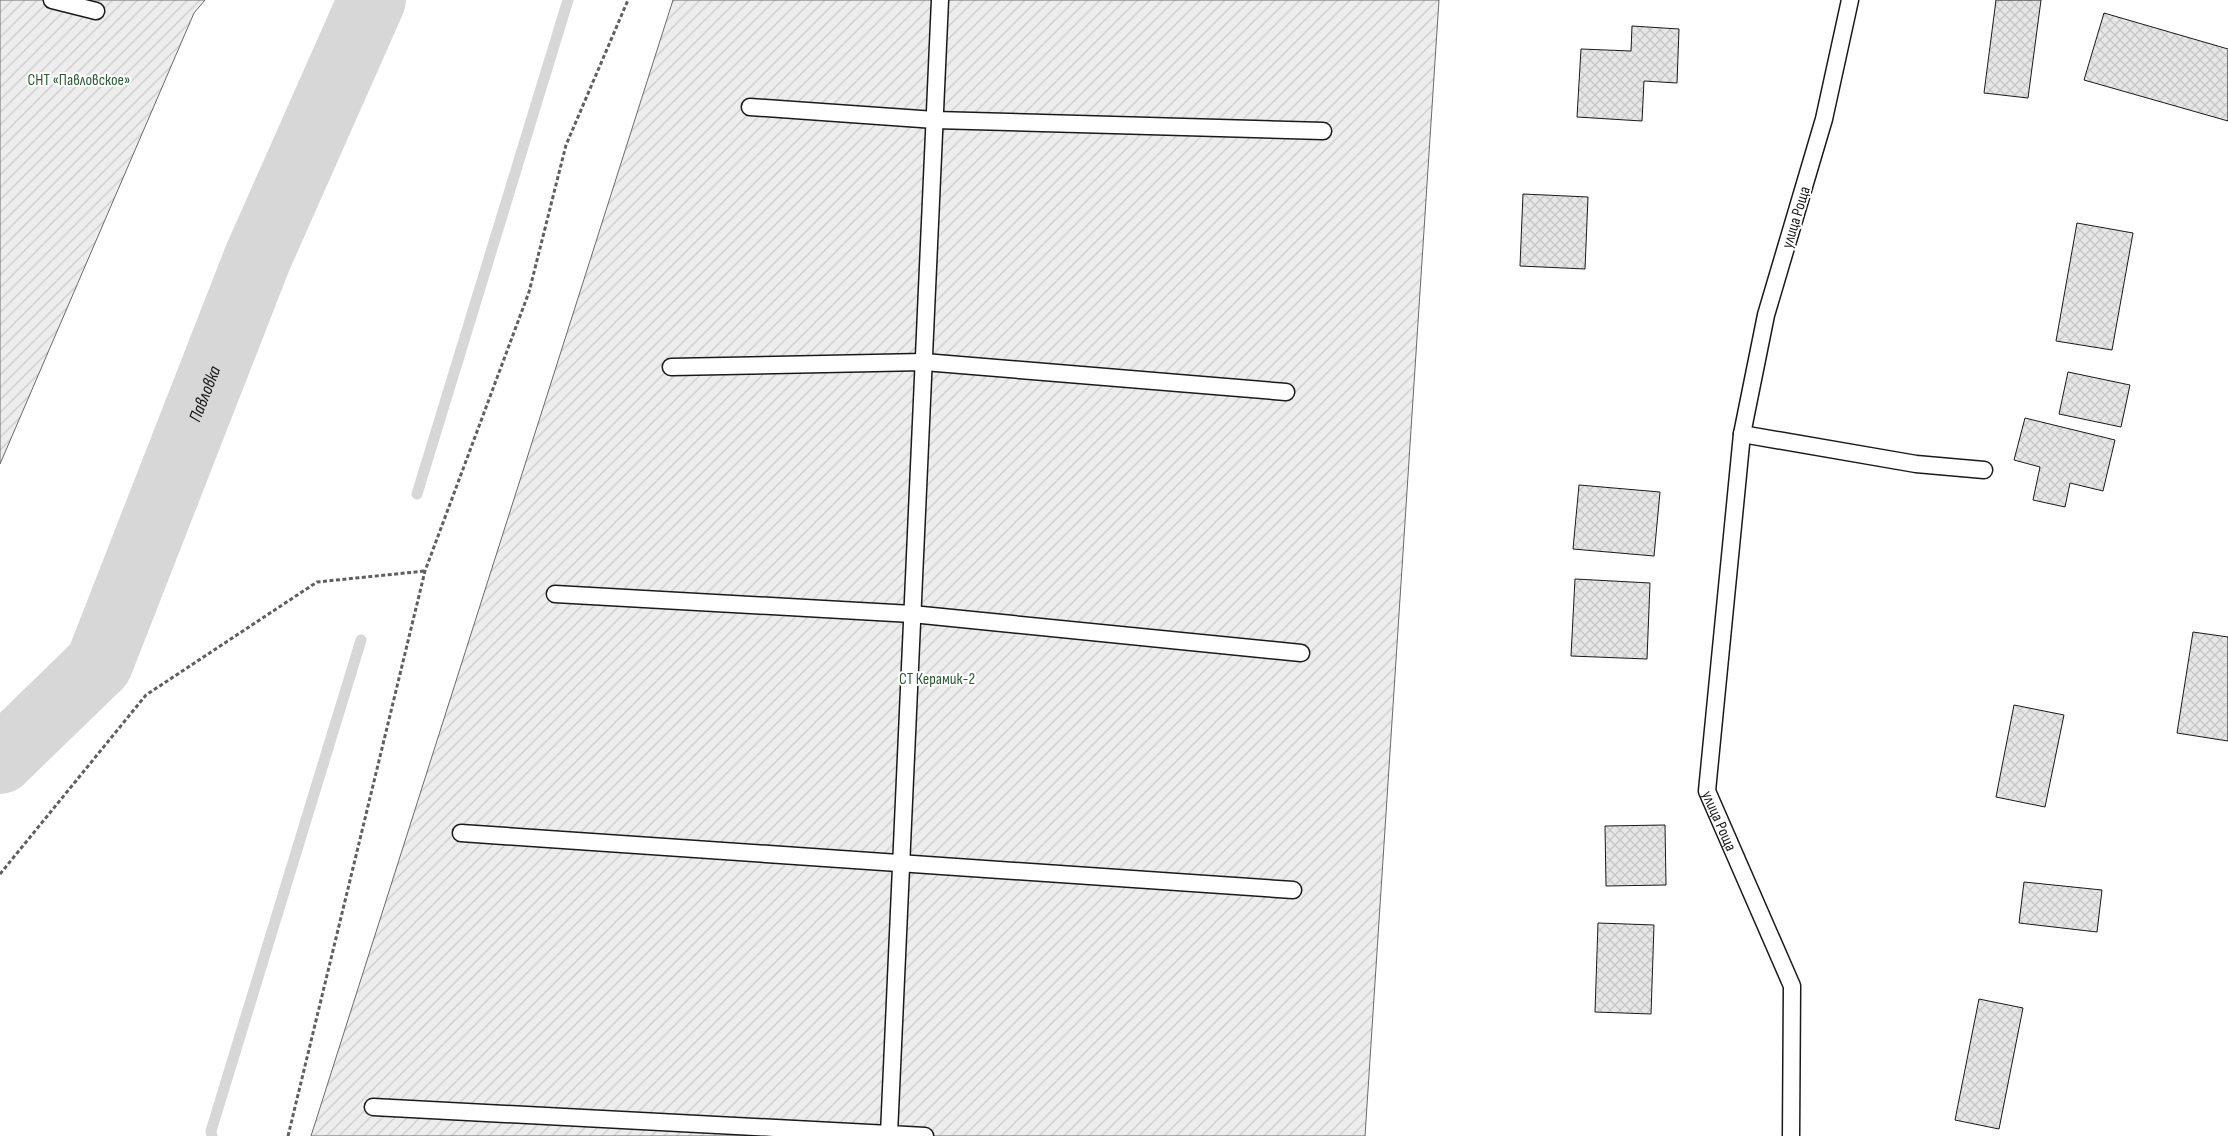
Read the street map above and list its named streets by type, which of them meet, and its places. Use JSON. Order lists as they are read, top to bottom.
{
  "streets": {
    "lane": ["улица Роща"]
  },
  "water": ["Павловка"],
  "parks": ["СНТ «Павловское»", "СТ Керамик-2"]
}
